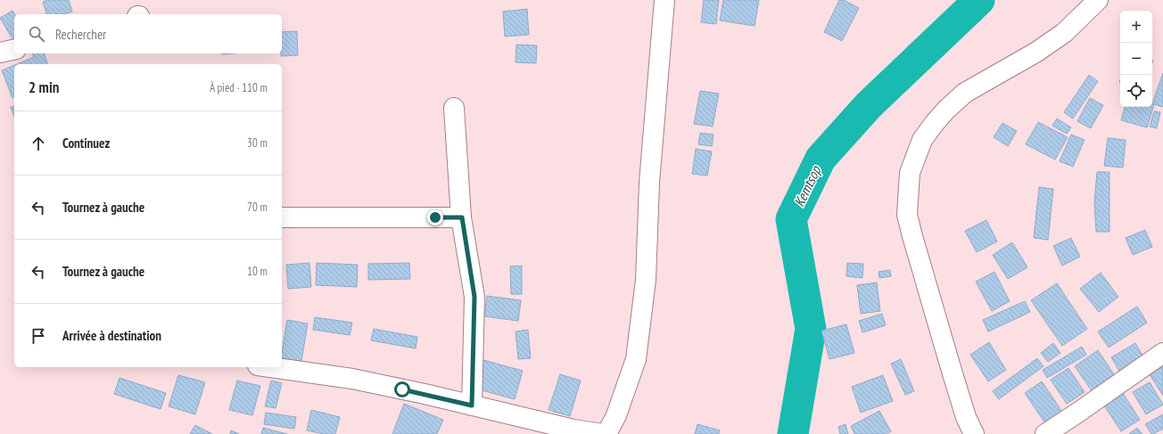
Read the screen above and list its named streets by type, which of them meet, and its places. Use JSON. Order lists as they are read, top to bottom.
{
  "water": ["Kemtsop"],
  "page": {
    "map_buttons": ["+", "−"],
    "search": "Rechercher",
    "heading": ["2 min", "À pied · 110 m"],
    "list": [
      ["Continuez", "30 m"],
      ["Tournez à gauche", "70 m"],
      ["Tournez à gauche", "10 m"],
      "Arrivée à destination"
    ]
  }
}
